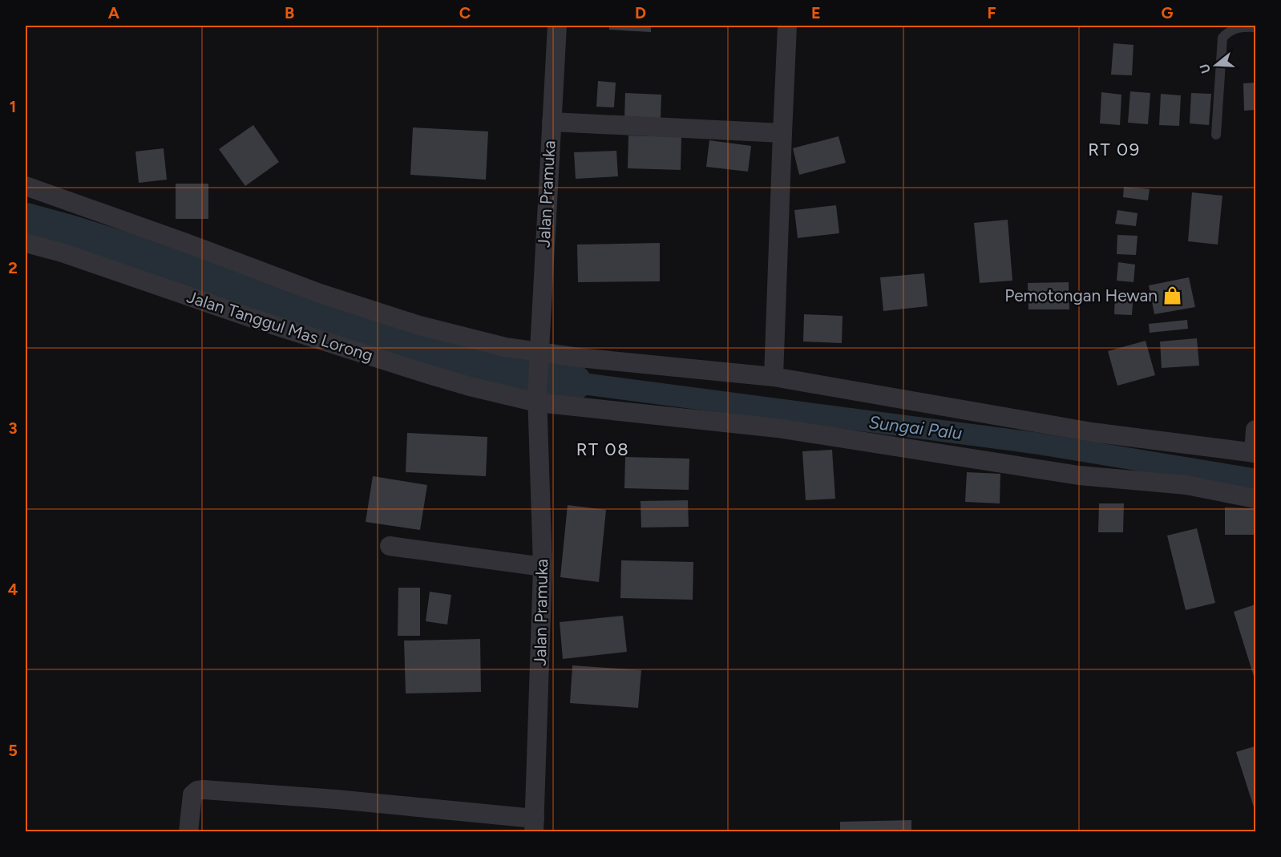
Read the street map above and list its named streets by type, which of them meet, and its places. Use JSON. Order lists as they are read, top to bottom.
{
  "streets": {
    "street": ["Jalan Pramuka", "Jalan Tanggul Mas Lorong"]
  },
  "crossings": [
    ["Jalan Pramuka", "Jalan Tanggul Mas Lorong"]
  ],
  "districts": ["RT 09", "RT 08"],
  "water": ["Sungai Palu"],
  "places": {
    "shop": ["Pemotongan Hewan"]
  },
  "north": "left",
  "grid": {
    "columns": [
      "A",
      "B",
      "C",
      "D",
      "E",
      "F",
      "G"
    ],
    "rows": [
      "1",
      "2",
      "3",
      "4",
      "5"
    ]
  }
}
